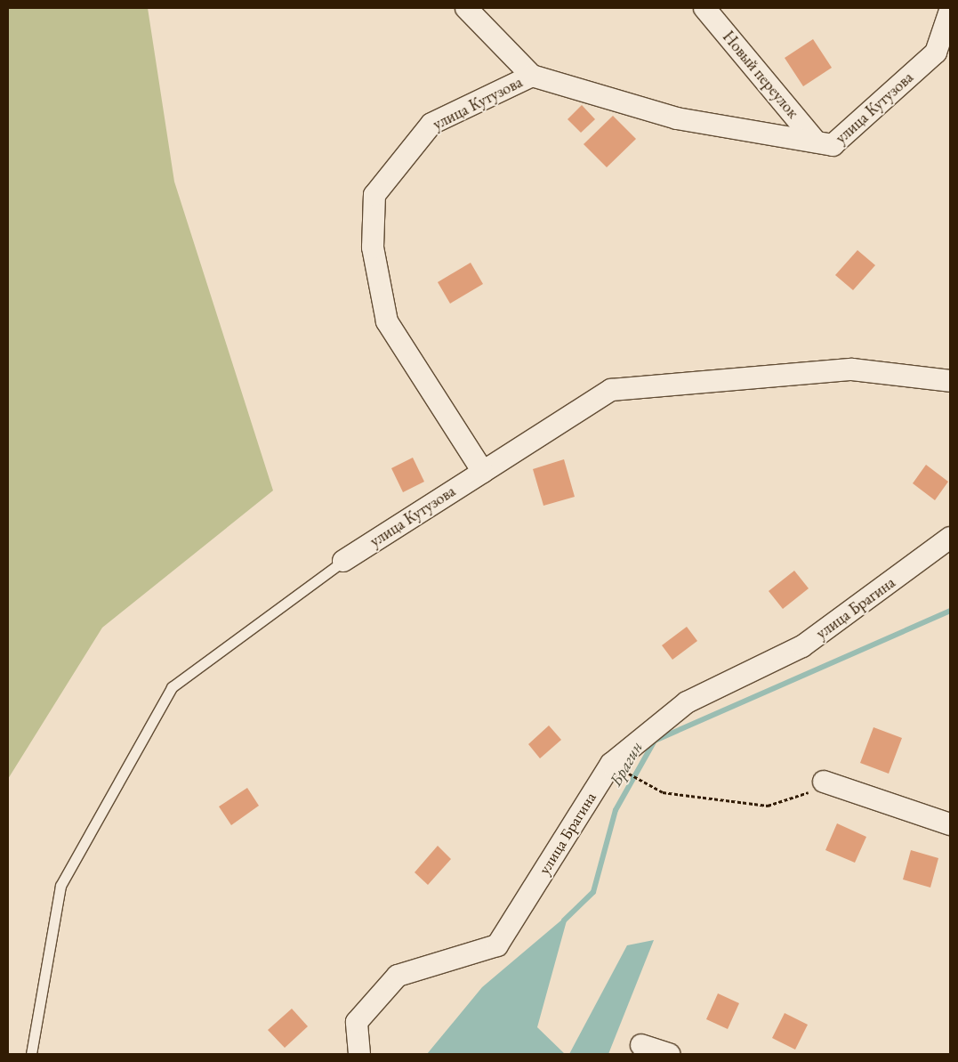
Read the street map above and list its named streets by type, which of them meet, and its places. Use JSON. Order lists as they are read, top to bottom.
{
  "streets": {
    "street": ["Новый переулок", "улица Кутузова", "улица Брагина"]
  },
  "crossings": [
    ["Новый переулок", "улица Кутузова"]
  ],
  "water": ["Брагин"]
}
